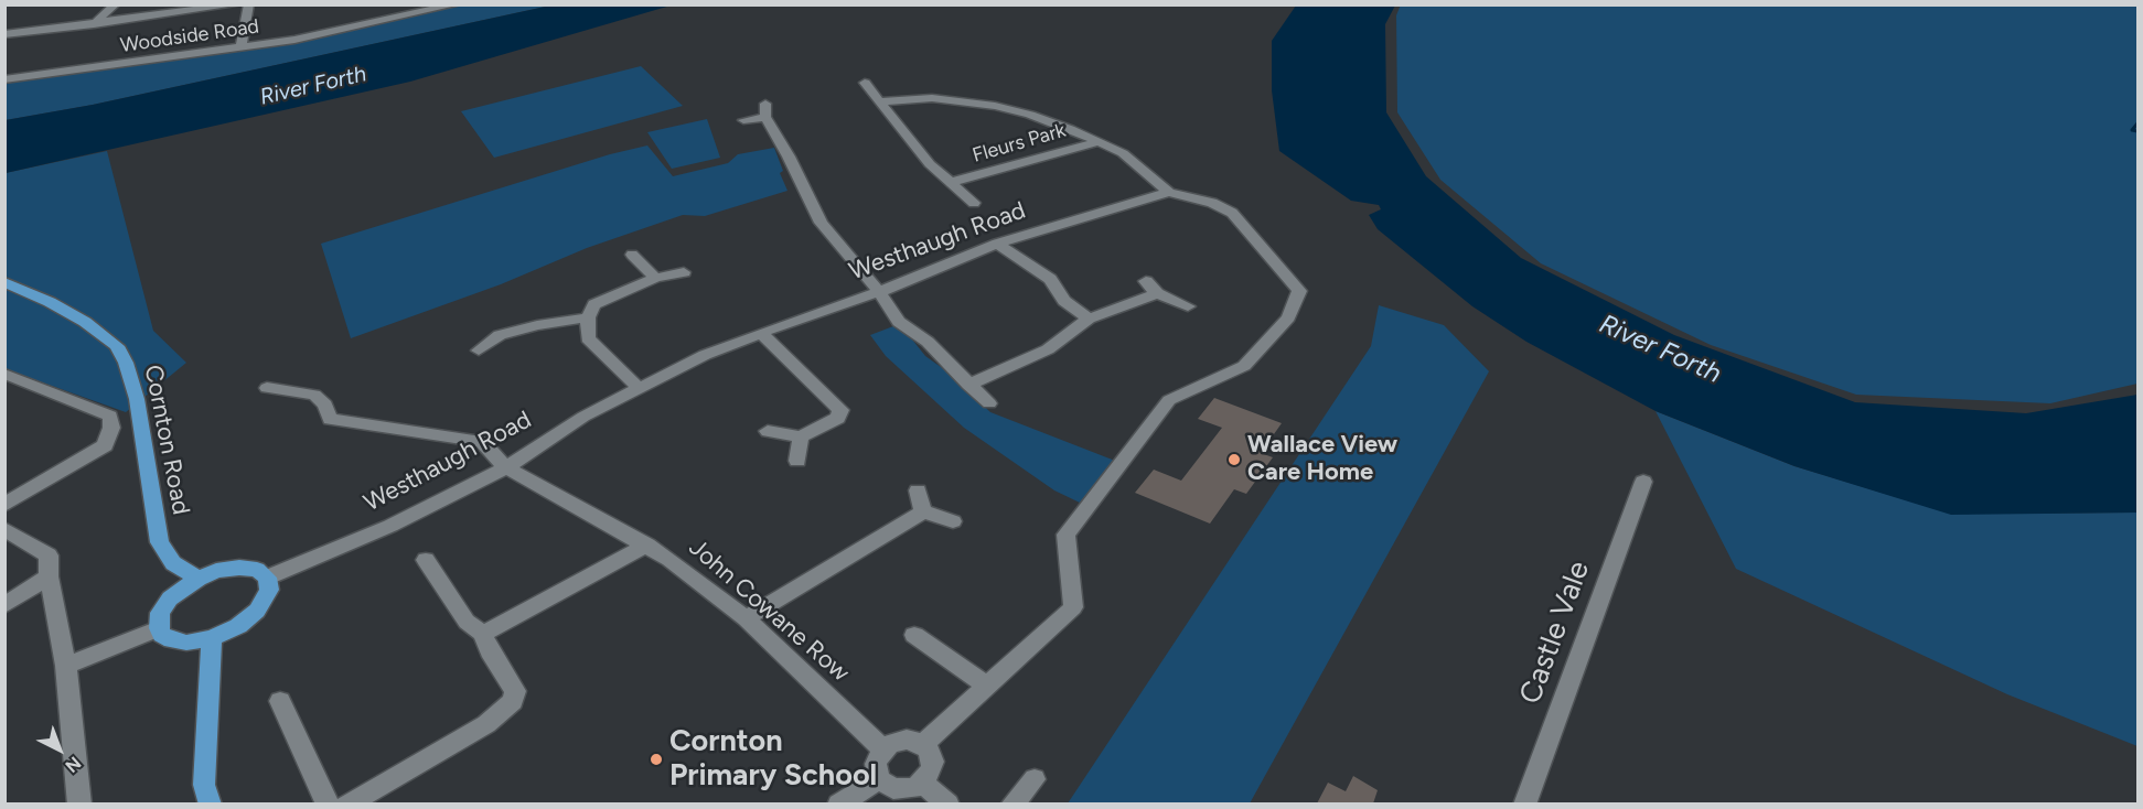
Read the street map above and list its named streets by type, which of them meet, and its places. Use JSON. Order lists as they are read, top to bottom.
{
  "streets": {
    "main road": ["Cornton Road"],
    "street": [
      "Woodside Road",
      "Fleurs Park",
      "Westhaugh Road",
      "John Cowane Row",
      "Castle Vale"
    ]
  },
  "crossings": [
    ["Westhaugh Road", "John Cowane Row"]
  ],
  "water": ["River Forth"],
  "places": ["Wallace View Care Home", "Cornton Primary School"],
  "north": "bottom right"
}
